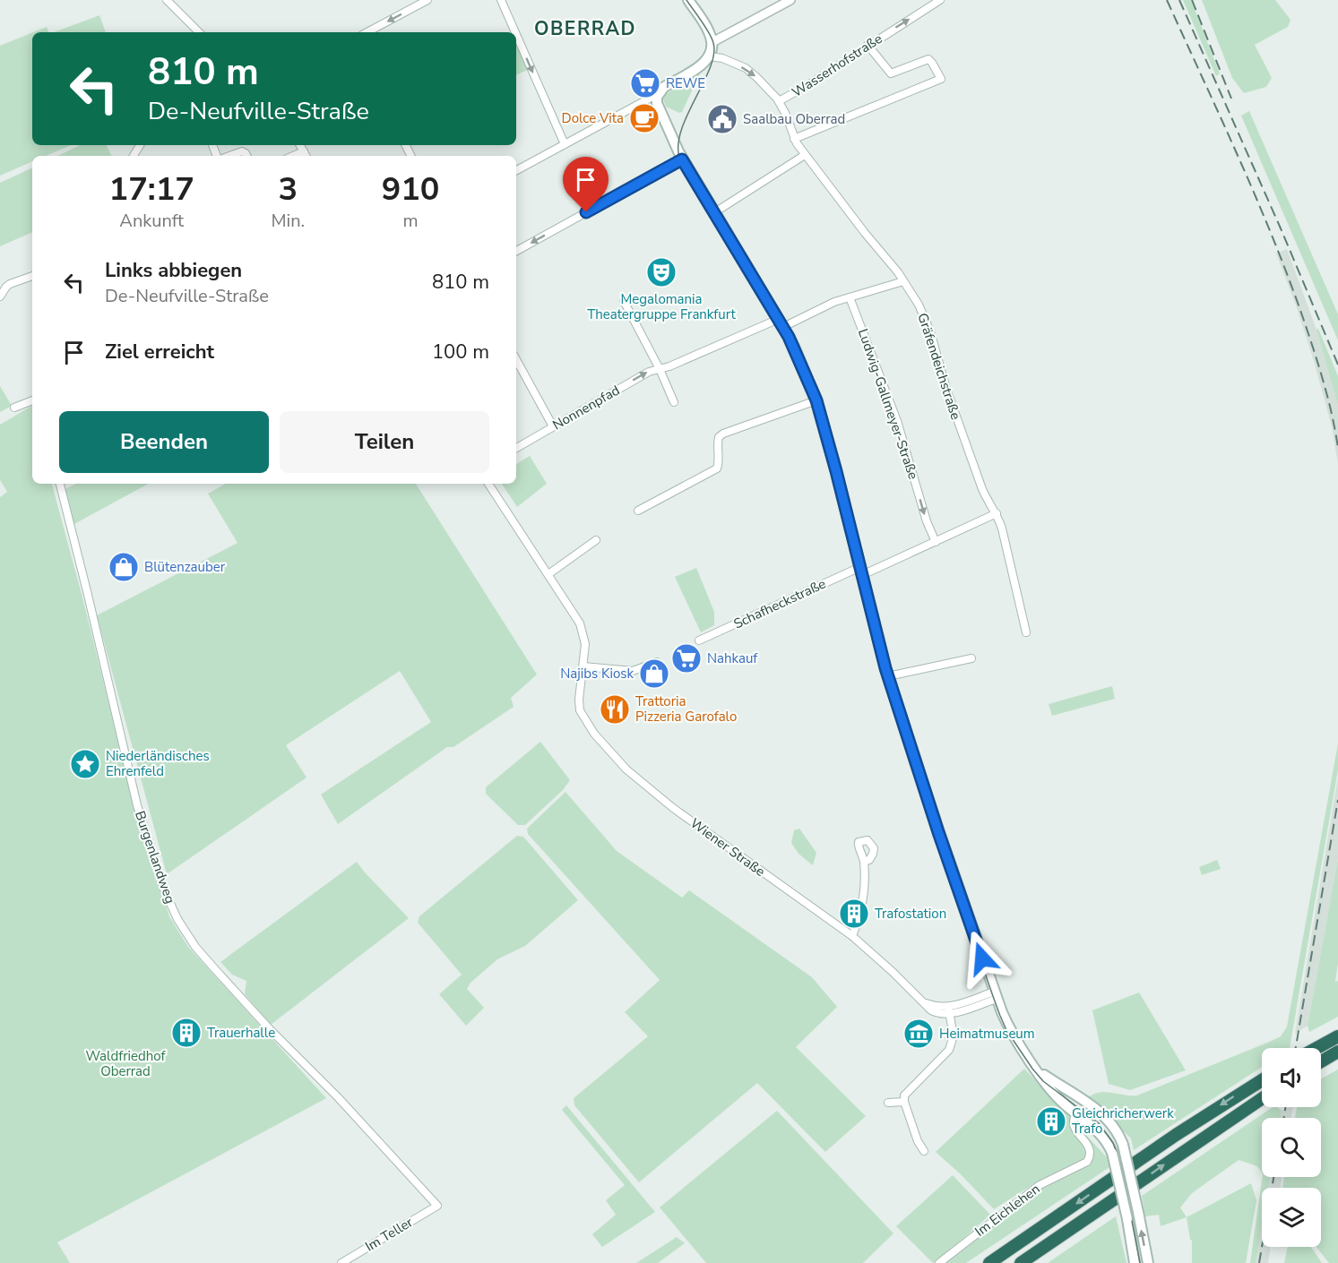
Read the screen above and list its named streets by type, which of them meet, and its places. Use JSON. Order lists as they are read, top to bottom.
{
  "streets": {
    "street": [
      "Wasserhofstraße",
      "Gräfendeichstraße",
      "Ludwig-Gallmeyer-Straße",
      "Nonnenpfad",
      "Schafheckstraße",
      "Wiener Straße",
      "Burgenlandweg",
      "Im Eichlehen",
      "Im Teller"
    ]
  },
  "crossings": [
    ["Wasserhofstraße", "Gräfendeichstraße"],
    ["Gräfendeichstraße", "Nonnenpfad"],
    ["Gräfendeichstraße", "Schafheckstraße"],
    ["Ludwig-Gallmeyer-Straße", "Nonnenpfad"],
    ["Ludwig-Gallmeyer-Straße", "Schafheckstraße"],
    ["Burgenlandweg", "Im Teller"]
  ],
  "one_way": ["Wasserhofstraße", "Ludwig-Gallmeyer-Straße"],
  "districts": ["OBERRAD"],
  "parks": ["Waldfriedhof Oberrad"],
  "places": {
    "supermarket": ["REWE", "Nahkauf"],
    "cafe": ["Dolce Vita"],
    "public building": ["Saalbau Oberrad"],
    "theatre": ["Megalomania Theatergruppe Frankfurt"],
    "shop": ["Blütenzauber", "Najibs Kiosk"],
    "restaurant": ["Trattoria Pizzeria Garofalo"],
    "place": ["Niederländisches Ehrenfeld"],
    "building": ["Trafostation", "Trauerhalle", "Gleichricherwerk Trafo"],
    "museum": ["Heimatmuseum"]
  },
  "page": {
    "turn": ["810 m", "De-Neufville-Straße"],
    "eta": [
      "17:17",
      "Ankunft",
      "3",
      "Min.",
      "910",
      "m"
    ],
    "list": [
      {
        "name": "Links abbiegen",
        "note": "De-Neufville-Straße",
        "value": "810 m"
      },
      {
        "name": "Ziel erreicht",
        "value": "100 m"
      }
    ],
    "buttons": ["Beenden", "Teilen"]
  }
}
